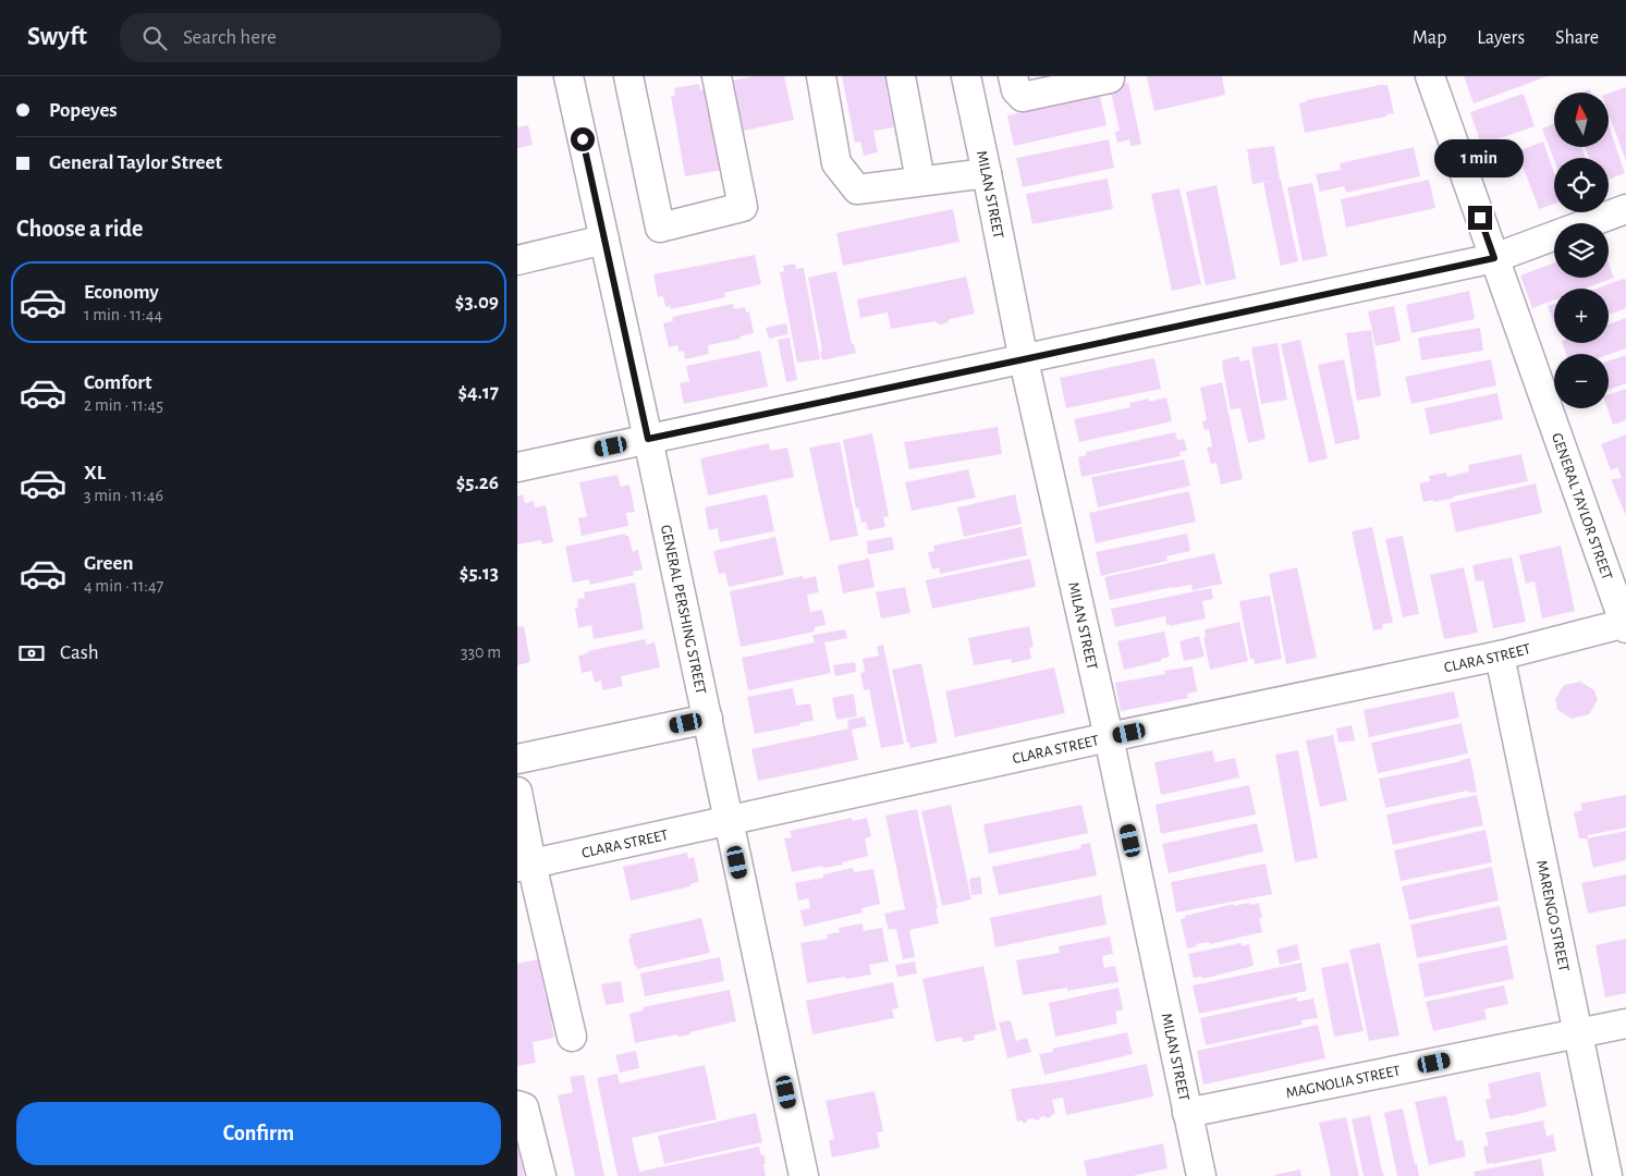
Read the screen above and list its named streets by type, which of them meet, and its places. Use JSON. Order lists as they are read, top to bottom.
{
  "streets": {
    "street": [
      "MILAN STREET",
      "GENERAL TAYLOR STREET",
      "GENERAL PERSHING STREET",
      "CLARA STREET",
      "MARENGO STREET",
      "MAGNOLIA STREET"
    ]
  },
  "crossings": [
    ["MILAN STREET", "CLARA STREET"],
    ["MILAN STREET", "MAGNOLIA STREET"],
    ["GENERAL TAYLOR STREET", "CLARA STREET"],
    ["GENERAL PERSHING STREET", "CLARA STREET"],
    ["CLARA STREET", "MARENGO STREET"],
    ["MARENGO STREET", "MAGNOLIA STREET"]
  ],
  "north": "top",
  "page": {
    "header": "Swyft",
    "search": "Search here",
    "nav": ["Map", "Layers", "Share"],
    "banner": ["Popeyes", "General Taylor Street"],
    "map_buttons": ["+", "−"],
    "bubble": "1 min",
    "heading": "Choose a ride",
    "list": [
      {
        "name": "Economy",
        "note": "1 min · 11:44",
        "value": "$3.09"
      },
      {
        "name": "Comfort",
        "note": "2 min · 11:45",
        "value": "$4.17"
      },
      {
        "name": "XL",
        "note": "3 min · 11:46",
        "value": "$5.26"
      },
      {
        "name": "Green",
        "note": "4 min · 11:47",
        "value": "$5.13"
      }
    ],
    "pay": ["Cash", "330 m"],
    "buttons": "Confirm"
  }
}
